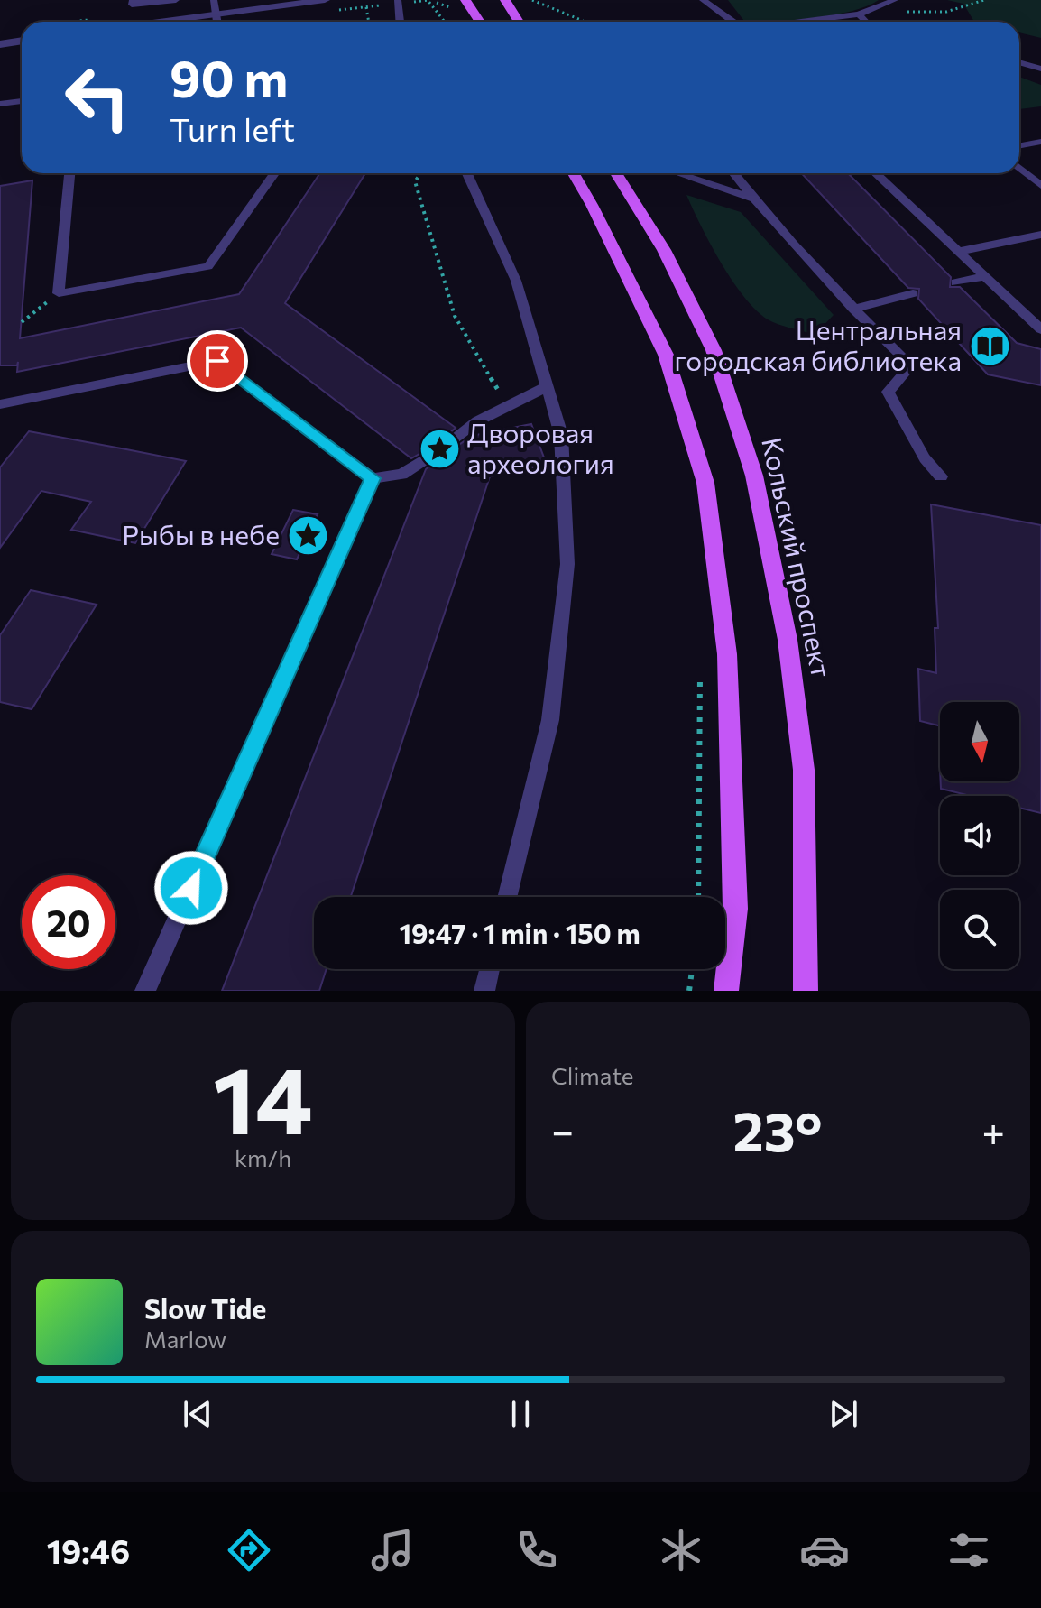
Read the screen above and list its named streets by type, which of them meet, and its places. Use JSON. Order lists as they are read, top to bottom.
{
  "streets": {
    "main road": ["Кольский проспект"]
  },
  "places": {
    "library": ["Центральная городская библиотека"],
    "place": ["Дворовая археология", "Рыбы в небе"]
  },
  "north": "bottom",
  "page": {
    "turn": ["90 m", "Turn left"],
    "limit": "20",
    "trip": "19:47 · 1 min · 150 m",
    "tile": [
      ["14", "km/h"],
      "Climate"
    ],
    "heat": ["−", "23°", "+"],
    "song": ["Slow Tide", "Marlow"],
    "tabs": "19:46"
  }
}
